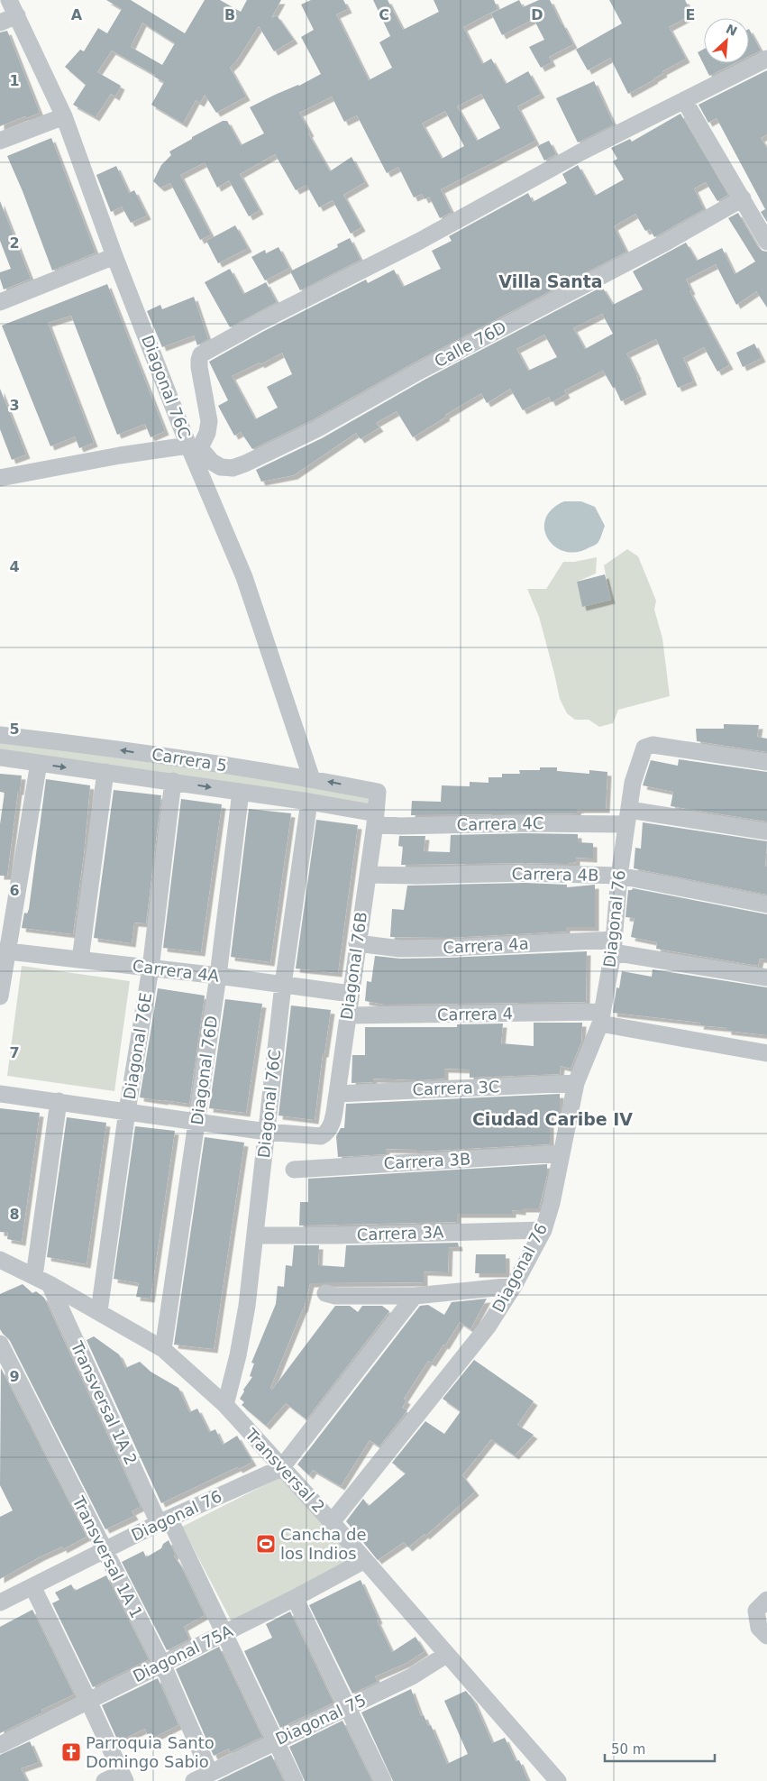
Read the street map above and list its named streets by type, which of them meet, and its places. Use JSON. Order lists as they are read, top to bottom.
{
  "streets": {
    "street": [
      "Calle 76D",
      "Diagonal 76C",
      "Carrera 5",
      "Carrera 4C",
      "Carrera 4B",
      "Diagonal 76",
      "Carrera 4a",
      "Diagonal 76B",
      "Carrera 4A",
      "Carrera 4",
      "Diagonal 76E",
      "Diagonal 76D",
      "Carrera 3C",
      "Carrera 3B",
      "Carrera 3A",
      "Transversal 1A 2",
      "Transversal 2",
      "Transversal 1A 1",
      "Diagonal 75A",
      "Diagonal 75"
    ]
  },
  "crossings": [
    ["Calle 76D", "Diagonal 76C"],
    ["Diagonal 76C", "Carrera 5"],
    ["Diagonal 76C", "Diagonal 76B"],
    ["Diagonal 76C", "Carrera 4A"],
    ["Diagonal 76C", "Carrera 3A"],
    ["Diagonal 76C", "Transversal 2"],
    ["Carrera 5", "Carrera 4C"],
    ["Carrera 5", "Diagonal 76B"],
    ["Carrera 5", "Diagonal 76E"],
    ["Carrera 5", "Diagonal 76D"],
    ["Carrera 4C", "Diagonal 76"],
    ["Carrera 4C", "Diagonal 76B"],
    ["Carrera 4B", "Diagonal 76"],
    ["Carrera 4B", "Diagonal 76B"],
    ["Diagonal 76", "Carrera 4a"],
    ["Diagonal 76", "Carrera 4"],
    ["Diagonal 76", "Carrera 3C"],
    ["Diagonal 76", "Carrera 3B"],
    ["Diagonal 76", "Carrera 3A"],
    ["Diagonal 76", "Transversal 1A 2"],
    ["Diagonal 76", "Transversal 2"],
    ["Diagonal 76", "Transversal 1A 1"],
    ["Carrera 4a", "Diagonal 76B"],
    ["Diagonal 76B", "Carrera 4A"],
    ["Diagonal 76B", "Carrera 4"],
    ["Diagonal 76B", "Carrera 3C"],
    ["Carrera 4A", "Diagonal 76E"],
    ["Carrera 4A", "Diagonal 76D"],
    ["Diagonal 76E", "Transversal 2"],
    ["Diagonal 76D", "Transversal 2"],
    ["Transversal 1A 2", "Transversal 2"],
    ["Transversal 1A 2", "Diagonal 75A"],
    ["Transversal 1A 2", "Diagonal 75"],
    ["Transversal 2", "Diagonal 75A"],
    ["Transversal 2", "Diagonal 75"],
    ["Transversal 1A 1", "Diagonal 75A"],
    ["Transversal 1A 1", "Diagonal 75"]
  ],
  "districts": ["Villa Santa", "Ciudad Caribe IV"],
  "places": {
    "sports": ["Cancha de los Indios"],
    "church": ["Parroquia Santo Domingo Sabio"]
  },
  "scale_bar": "50 m",
  "north": "top right",
  "grid": {
    "columns": [
      "A",
      "B",
      "C",
      "D",
      "E"
    ],
    "rows": [
      "1",
      "2",
      "3",
      "4",
      "5",
      "6",
      "7",
      "8",
      "9"
    ]
  }
}
